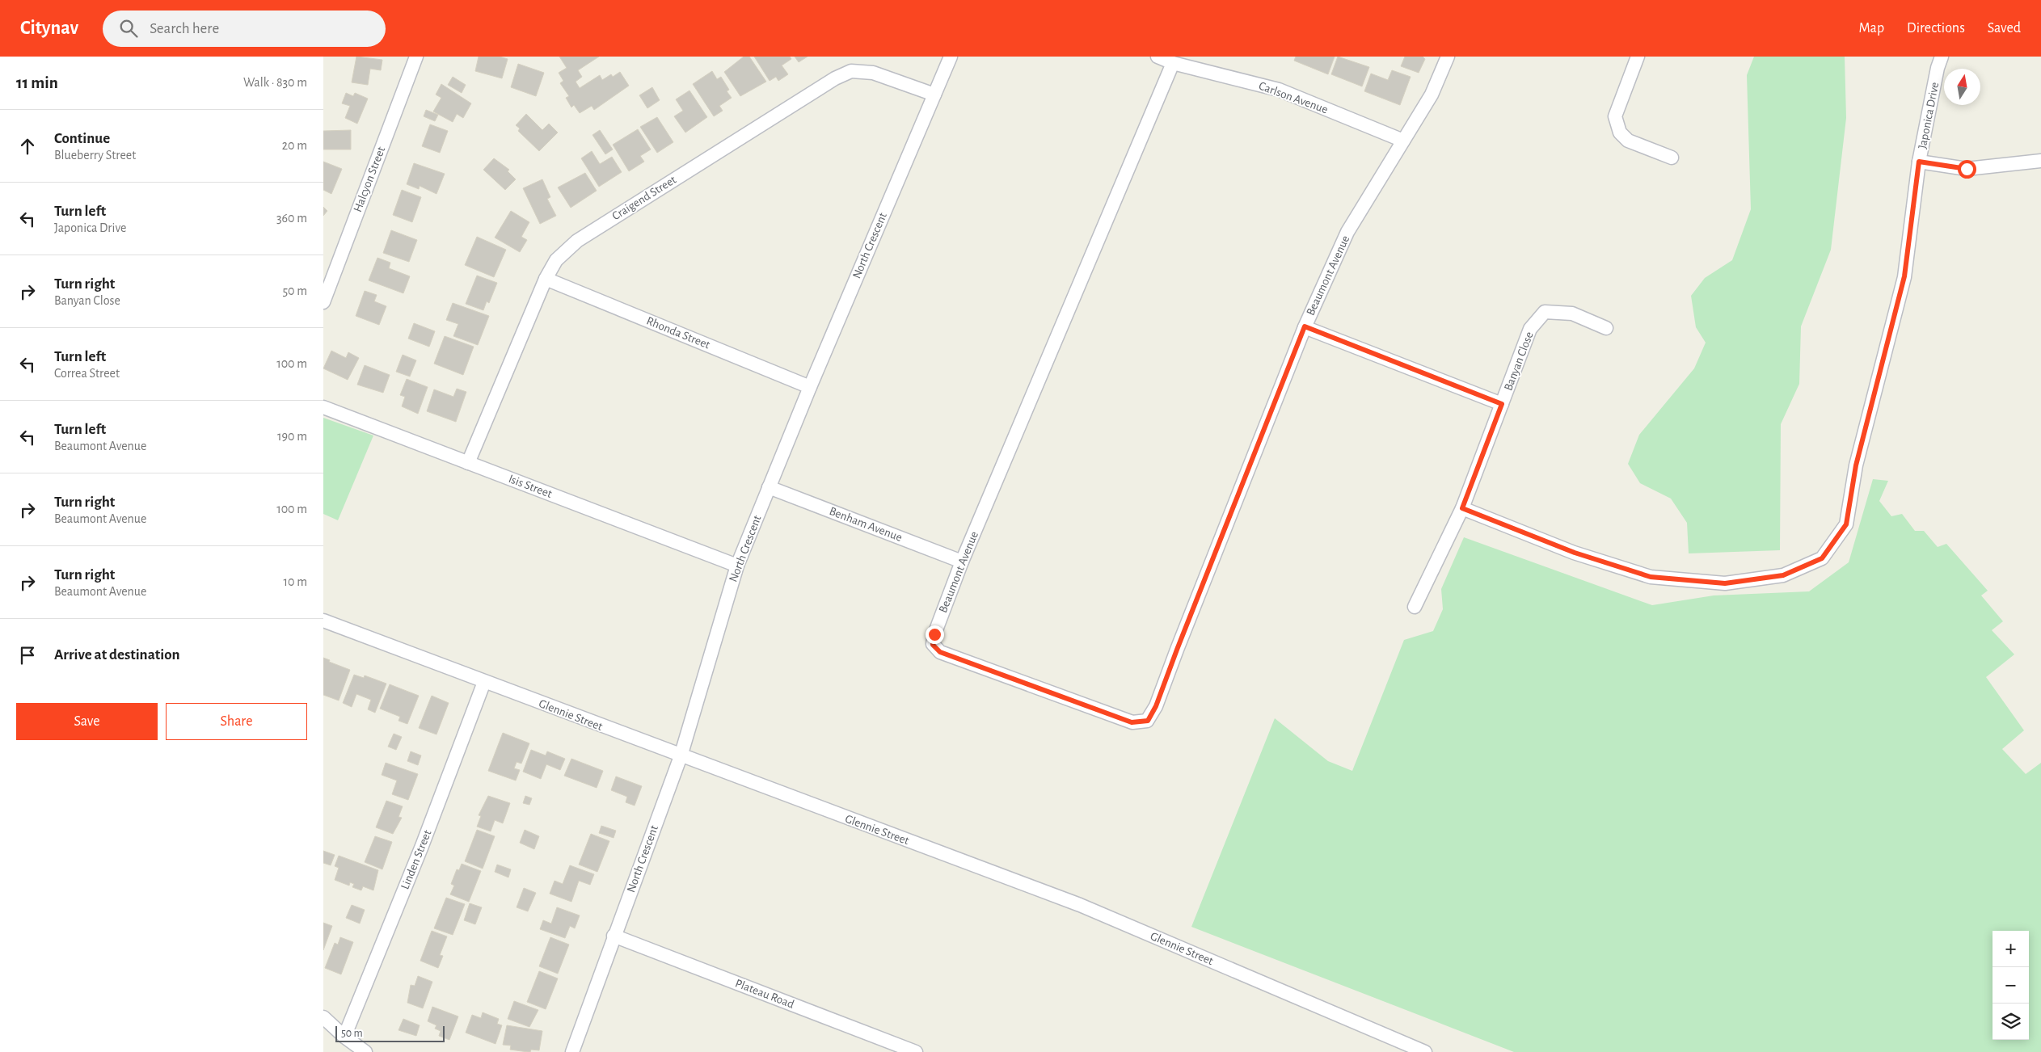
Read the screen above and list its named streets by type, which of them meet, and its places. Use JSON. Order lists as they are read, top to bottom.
{
  "streets": {
    "street": [
      "Carlson Avenue",
      "Japonica Drive",
      "Halcyon Street",
      "Craigend Street",
      "North Crescent",
      "Beaumont Avenue",
      "Rhonda Street",
      "Banyan Close",
      "Isis Street",
      "Benham Avenue",
      "Glennie Street",
      "Linden Street",
      "Plateau Road"
    ]
  },
  "crossings": [
    ["Carlson Avenue", "Beaumont Avenue"],
    ["Japonica Drive", "Banyan Close"],
    ["Craigend Street", "North Crescent"],
    ["Craigend Street", "Rhonda Street"],
    ["Craigend Street", "Isis Street"],
    ["North Crescent", "Rhonda Street"],
    ["North Crescent", "Isis Street"],
    ["North Crescent", "Benham Avenue"],
    ["North Crescent", "Glennie Street"],
    ["North Crescent", "Plateau Road"],
    ["Beaumont Avenue", "Benham Avenue"],
    ["Glennie Street", "Linden Street"]
  ],
  "scale_bar": "50 m",
  "north": "top",
  "page": {
    "header": "Citynav",
    "search": "Search here",
    "nav": ["Map", "Directions", "Saved"],
    "heading": ["11 min", "Walk · 830 m"],
    "list": [
      ["Continue", "Blueberry Street", "20 m"],
      ["Turn left", "Japonica Drive", "360 m"],
      ["Turn right", "Banyan Close", "50 m"],
      ["Turn left", "Correa Street", "100 m"],
      ["Turn left", "Beaumont Avenue", "190 m"],
      ["Turn right", "Beaumont Avenue", "100 m"],
      ["Turn right", "Beaumont Avenue", "10 m"],
      "Arrive at destination"
    ],
    "buttons": ["Save", "Share"],
    "map_buttons": ["+", "−"],
    "scale": "50 m"
  }
}
